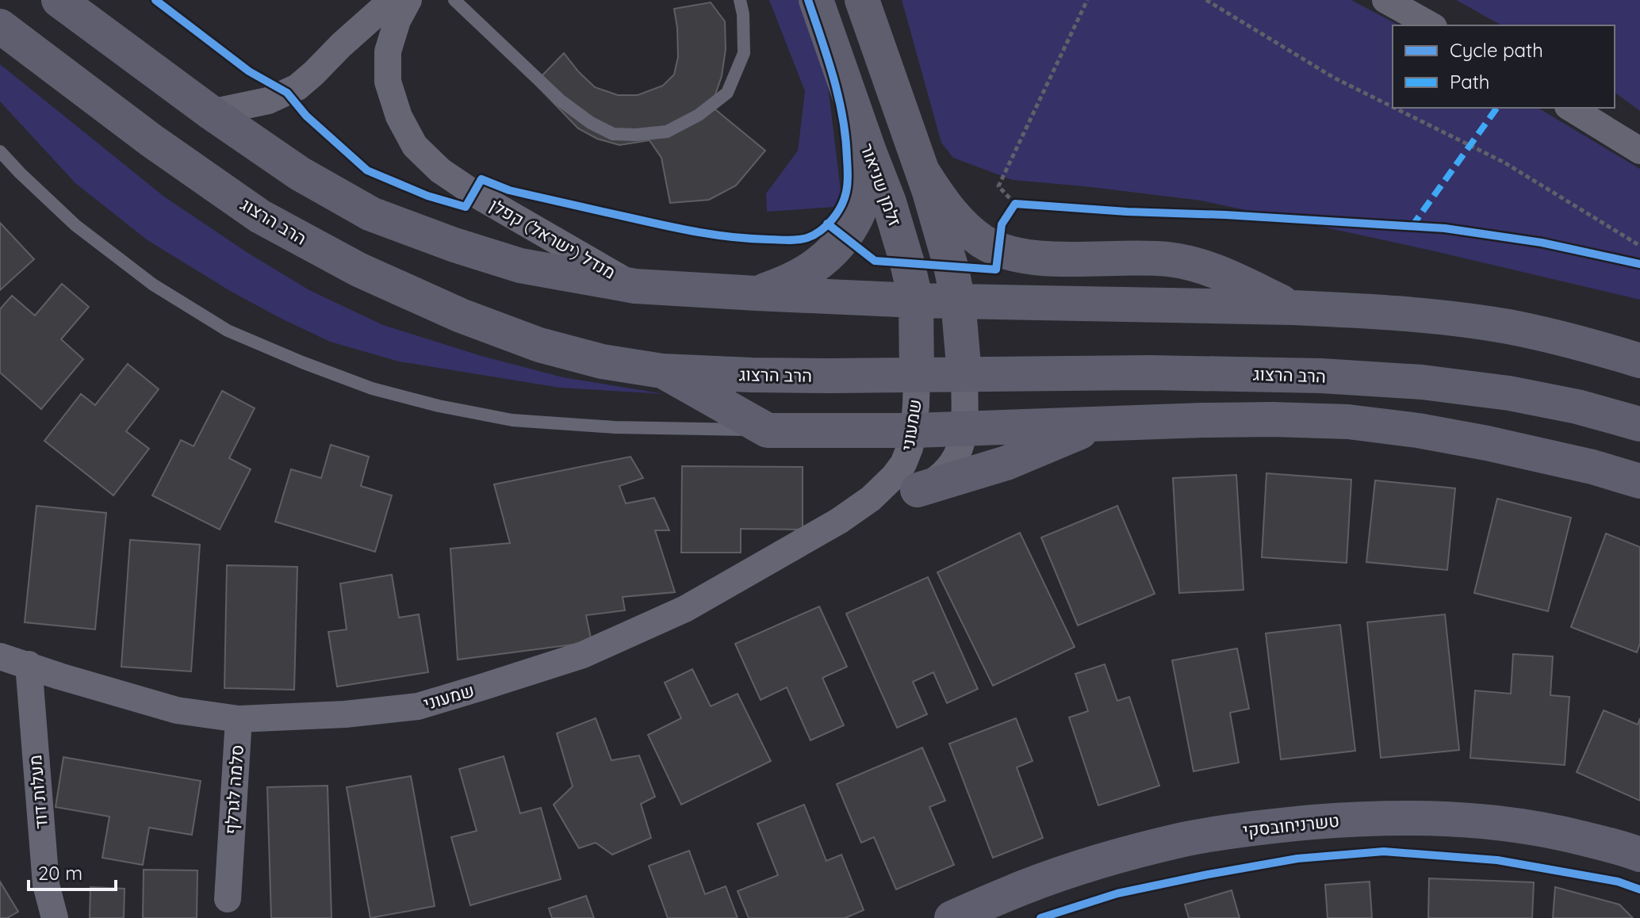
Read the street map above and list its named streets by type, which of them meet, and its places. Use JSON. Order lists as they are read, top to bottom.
{
  "streets": {
    "main road": ["זלמן שניאור", "הרב הרצוג", "טשרניחובסקי"],
    "street": [
      "מנדל (ישראל) קפלן",
      "שמעוני",
      "סלמה לגרלף",
      "מעלות דוד"
    ]
  },
  "crossings": [
    ["זלמן שניאור", "הרב הרצוג"],
    ["זלמן שניאור", "שמעוני"],
    ["הרב הרצוג", "שמעוני"],
    ["שמעוני", "סלמה לגרלף"],
    ["שמעוני", "מעלות דוד"]
  ],
  "legend": ["Cycle path", "Path"],
  "scale_bar": "20 m"
}
